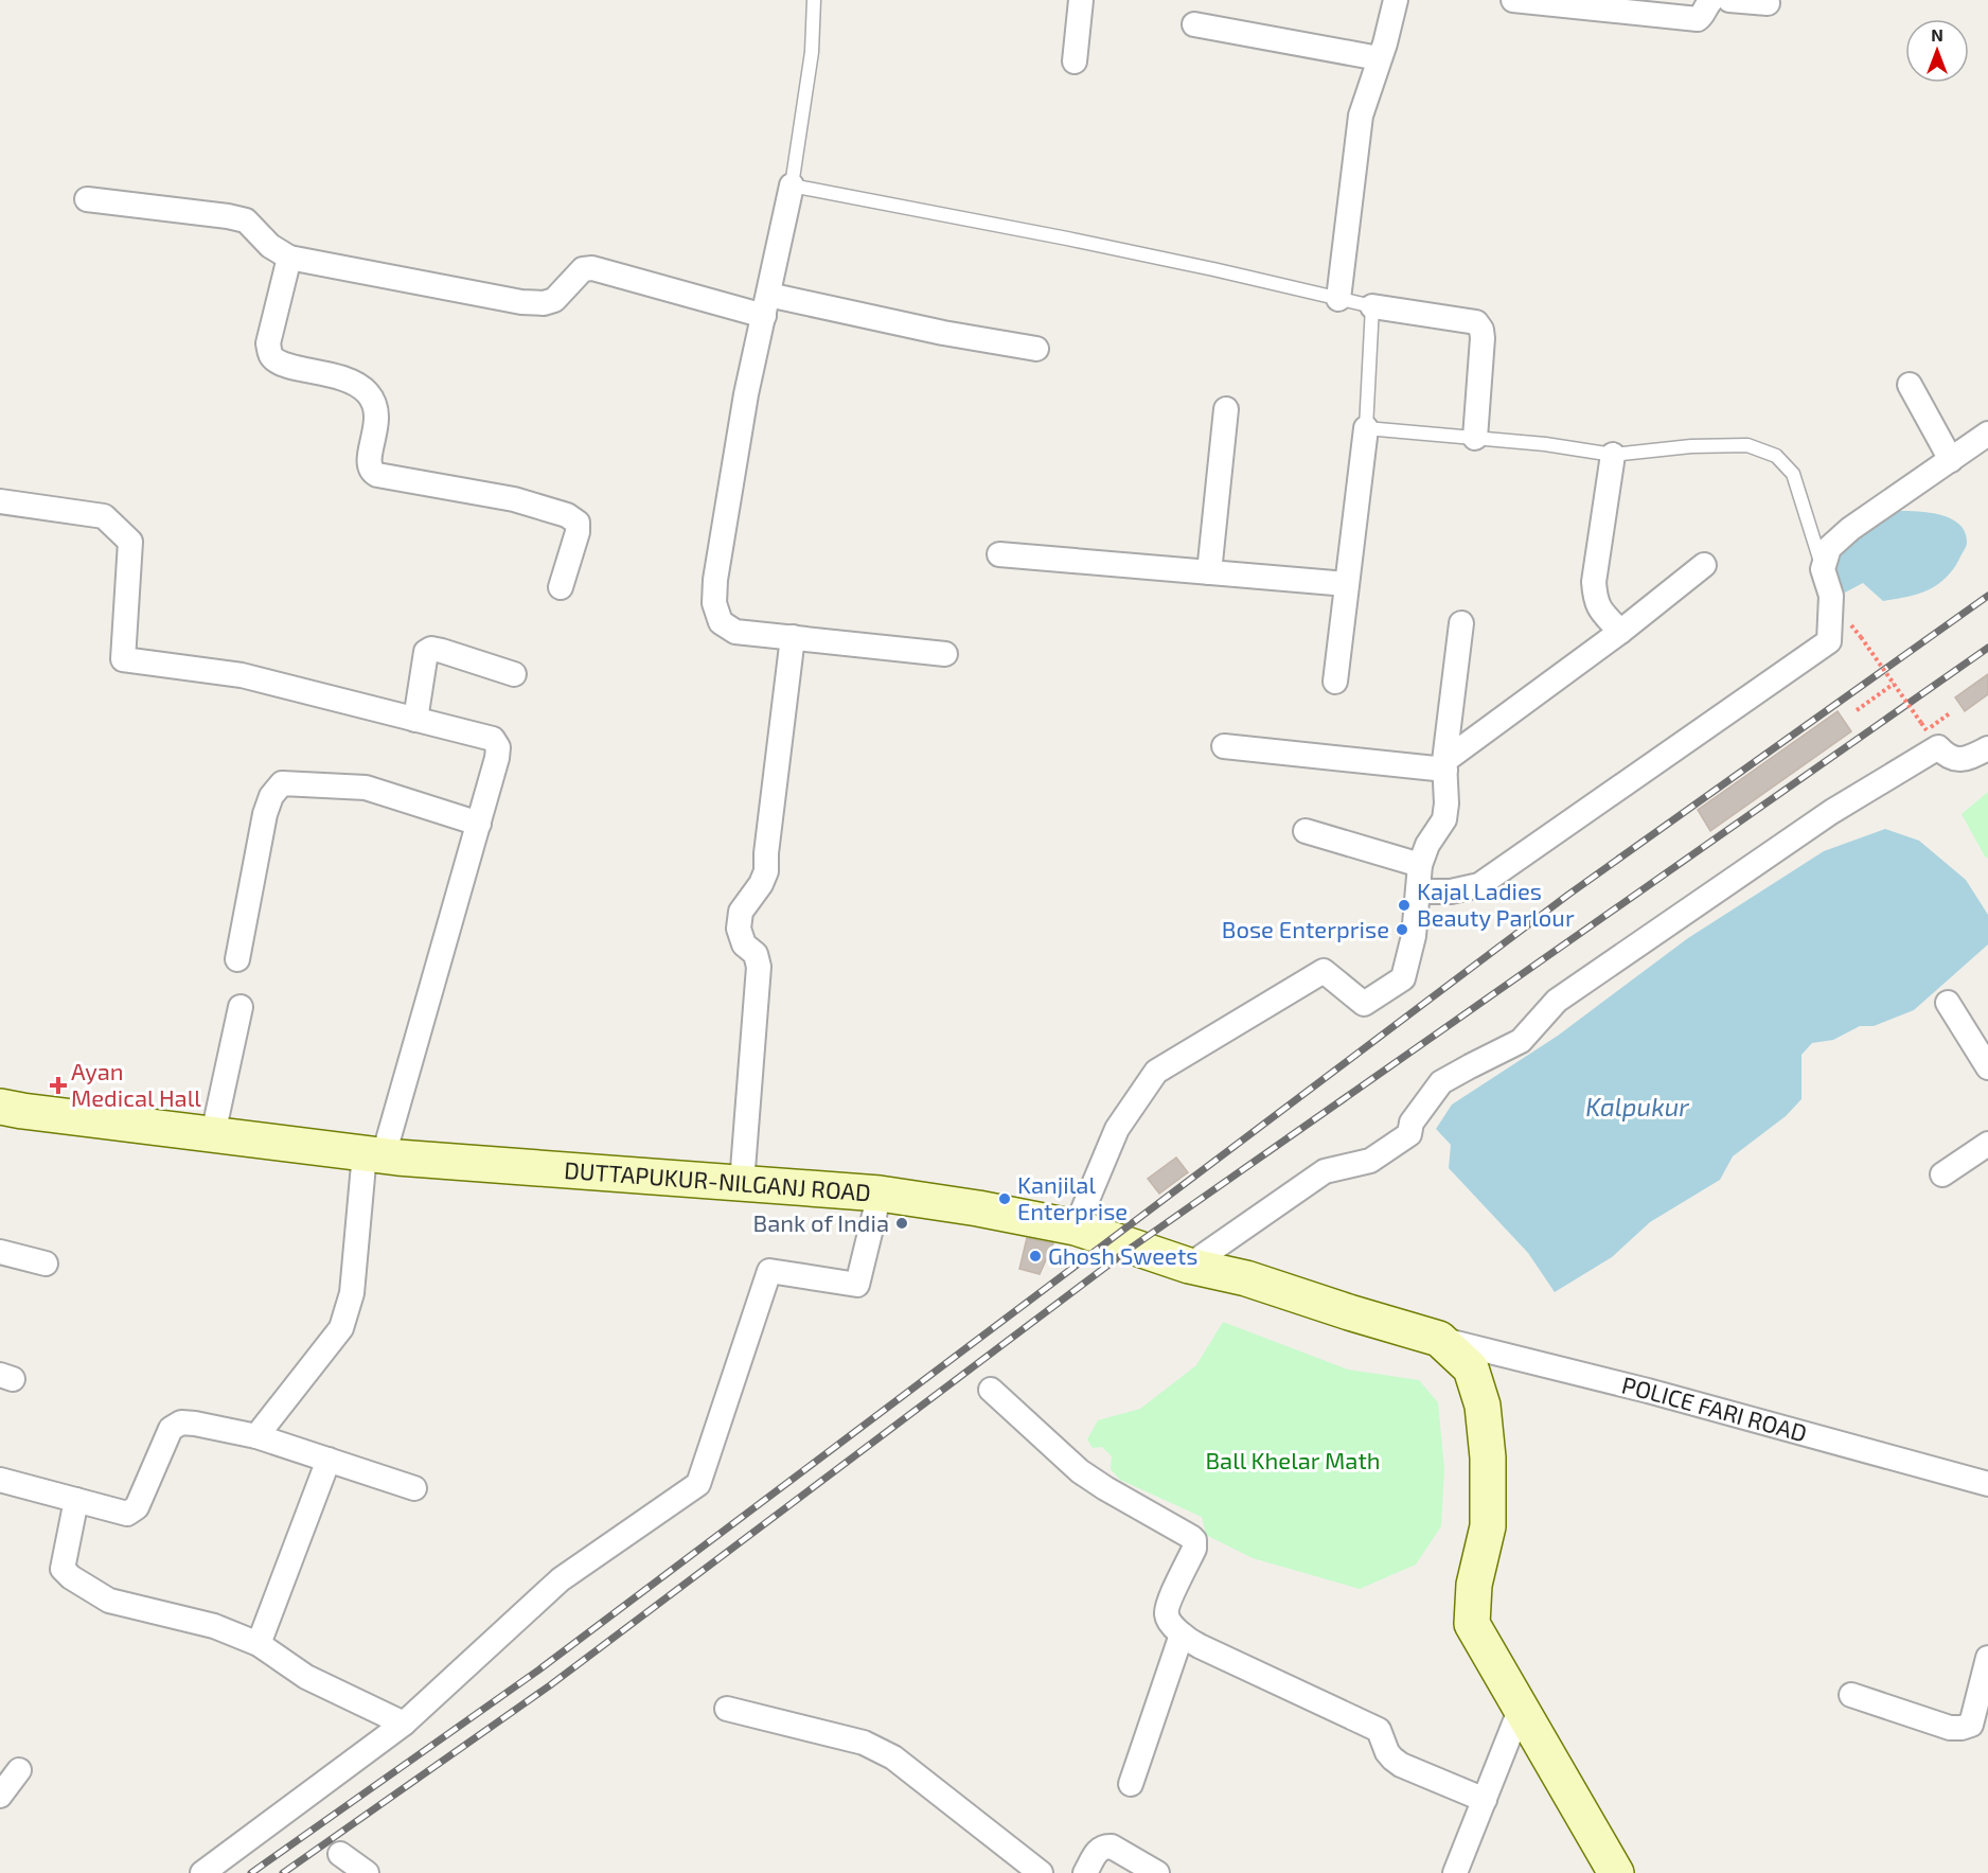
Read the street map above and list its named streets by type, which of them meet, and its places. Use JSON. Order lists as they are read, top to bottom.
{
  "streets": {
    "main road": ["DUTTAPUKUR-NILGANJ ROAD"],
    "street": ["POLICE FARI ROAD"]
  },
  "crossings": [
    ["DUTTAPUKUR-NILGANJ ROAD", "POLICE FARI ROAD"]
  ],
  "water": ["Kalpukur"],
  "parks": ["Ball Khelar Math"],
  "places": {
    "other": [
      "Kajal Ladies Beauty Parlour",
      "Bose Enterprise",
      "Kanjilal Enterprise",
      "Bank of India",
      "Ghosh Sweets"
    ],
    "health": ["Ayan Medical Hall"]
  },
  "north": "top"
}
